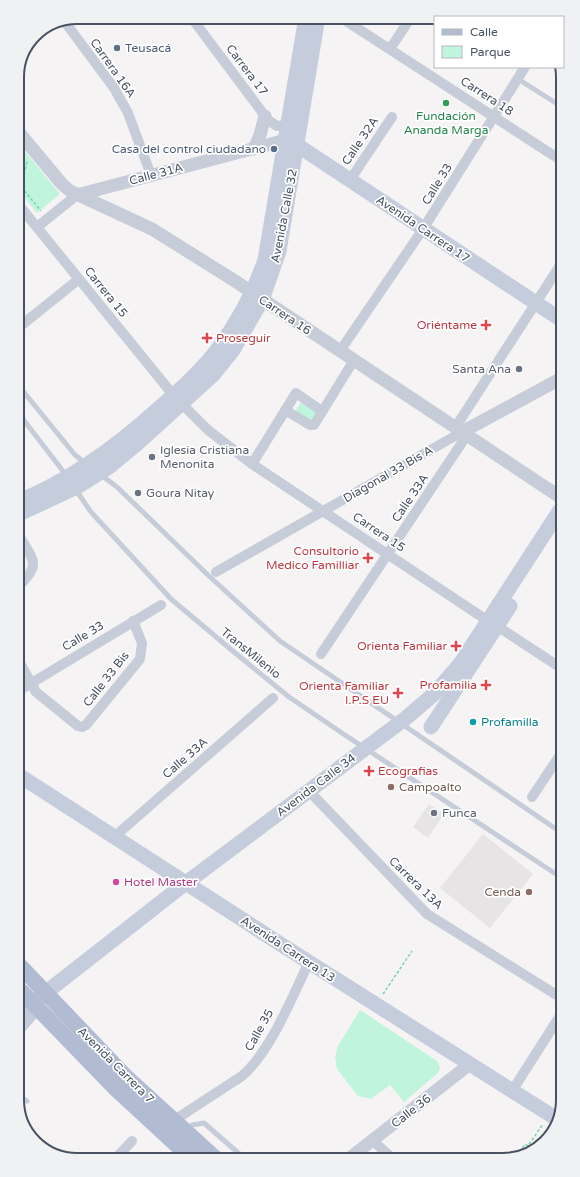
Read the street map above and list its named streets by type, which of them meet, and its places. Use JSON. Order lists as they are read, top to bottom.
{
  "streets": {
    "main road": [
      "Avenida Calle 32",
      "Avenida Carrera 17",
      "Avenida Calle 34",
      "Avenida Carrera 13",
      "Avenida Carrera 7"
    ],
    "street": [
      "Carrera 16A",
      "Carrera 17",
      "Carrera 18",
      "Calle 32A",
      "Calle 31A",
      "Calle 33",
      "Carrera 15",
      "Carrera 16",
      "Diagonal 33 Bis A",
      "Calle 33A",
      "Calle 33 Bis",
      "Carrera 13A",
      "Calle 35",
      "Calle 36"
    ],
    "lane": ["TransMilenio"]
  },
  "crossings": [
    ["Carrera 16A", "Calle 31A"],
    ["Carrera 17", "Avenida Calle 32"],
    ["Carrera 18", "Calle 33"],
    ["Calle 32A", "Avenida Carrera 17"],
    ["Calle 31A", "Avenida Calle 32"],
    ["Calle 31A", "Avenida Carrera 17"],
    ["Calle 31A", "Carrera 15"],
    ["Calle 31A", "Carrera 16"],
    ["Calle 33", "Avenida Carrera 17"],
    ["Calle 33", "Carrera 16"],
    ["Calle 33", "Calle 33 Bis"],
    ["Avenida Calle 32", "Avenida Carrera 17"],
    ["Avenida Calle 32", "Carrera 15"],
    ["Avenida Calle 32", "Carrera 16"],
    ["Avenida Calle 32", "TransMilenio"],
    ["Avenida Carrera 17", "Calle 33A"],
    ["Carrera 15", "Diagonal 33 Bis A"],
    ["Carrera 15", "Calle 33A"],
    ["Carrera 15", "Avenida Calle 34"],
    ["Carrera 16", "Diagonal 33 Bis A"],
    ["Carrera 16", "Calle 33A"],
    ["Diagonal 33 Bis A", "Calle 33A"],
    ["Calle 33A", "Avenida Carrera 13"],
    ["TransMilenio", "Avenida Calle 34"],
    ["Avenida Calle 34", "Carrera 13A"],
    ["Avenida Calle 34", "Avenida Carrera 13"],
    ["Avenida Calle 34", "Avenida Carrera 7"],
    ["Avenida Carrera 13", "Calle 35"],
    ["Avenida Carrera 13", "Calle 36"],
    ["Calle 35", "Avenida Carrera 7"]
  ],
  "places": {
    "other": [
      "Teusacá",
      "Fundación Ananda Marga",
      "Casa del control ciudadano",
      "Santa Ana",
      "Iglesia Cristiana Menonita",
      "Goura Nitay",
      "Profamilla",
      "Campoalto",
      "Funca",
      "Hotel Master",
      "Cenda"
    ],
    "health": [
      "Oriéntame",
      "Proseguir",
      "Consultorio Medico Familliar",
      "Orienta Familiar",
      "Profamilia",
      "Orienta Familiar I.P.S EU",
      "Ecografias"
    ]
  },
  "legend": ["Calle", "Parque"]
}
